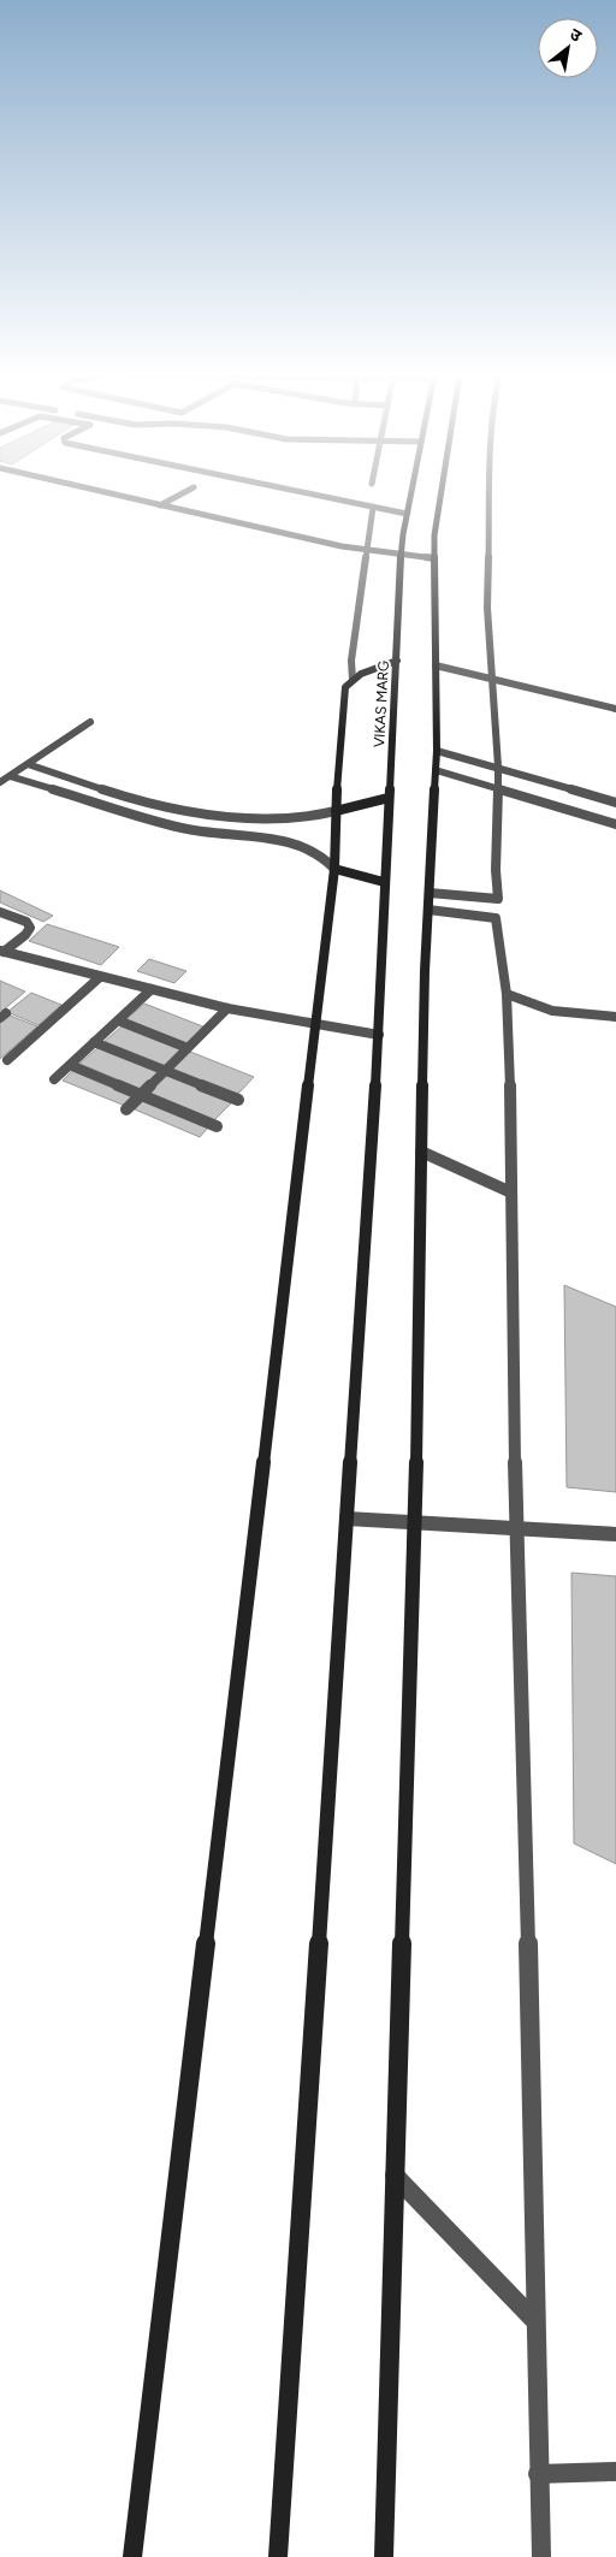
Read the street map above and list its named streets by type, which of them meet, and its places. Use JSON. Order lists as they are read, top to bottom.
{
  "streets": {
    "main road": ["VIKAS MARG"]
  },
  "north": "top right"
}
